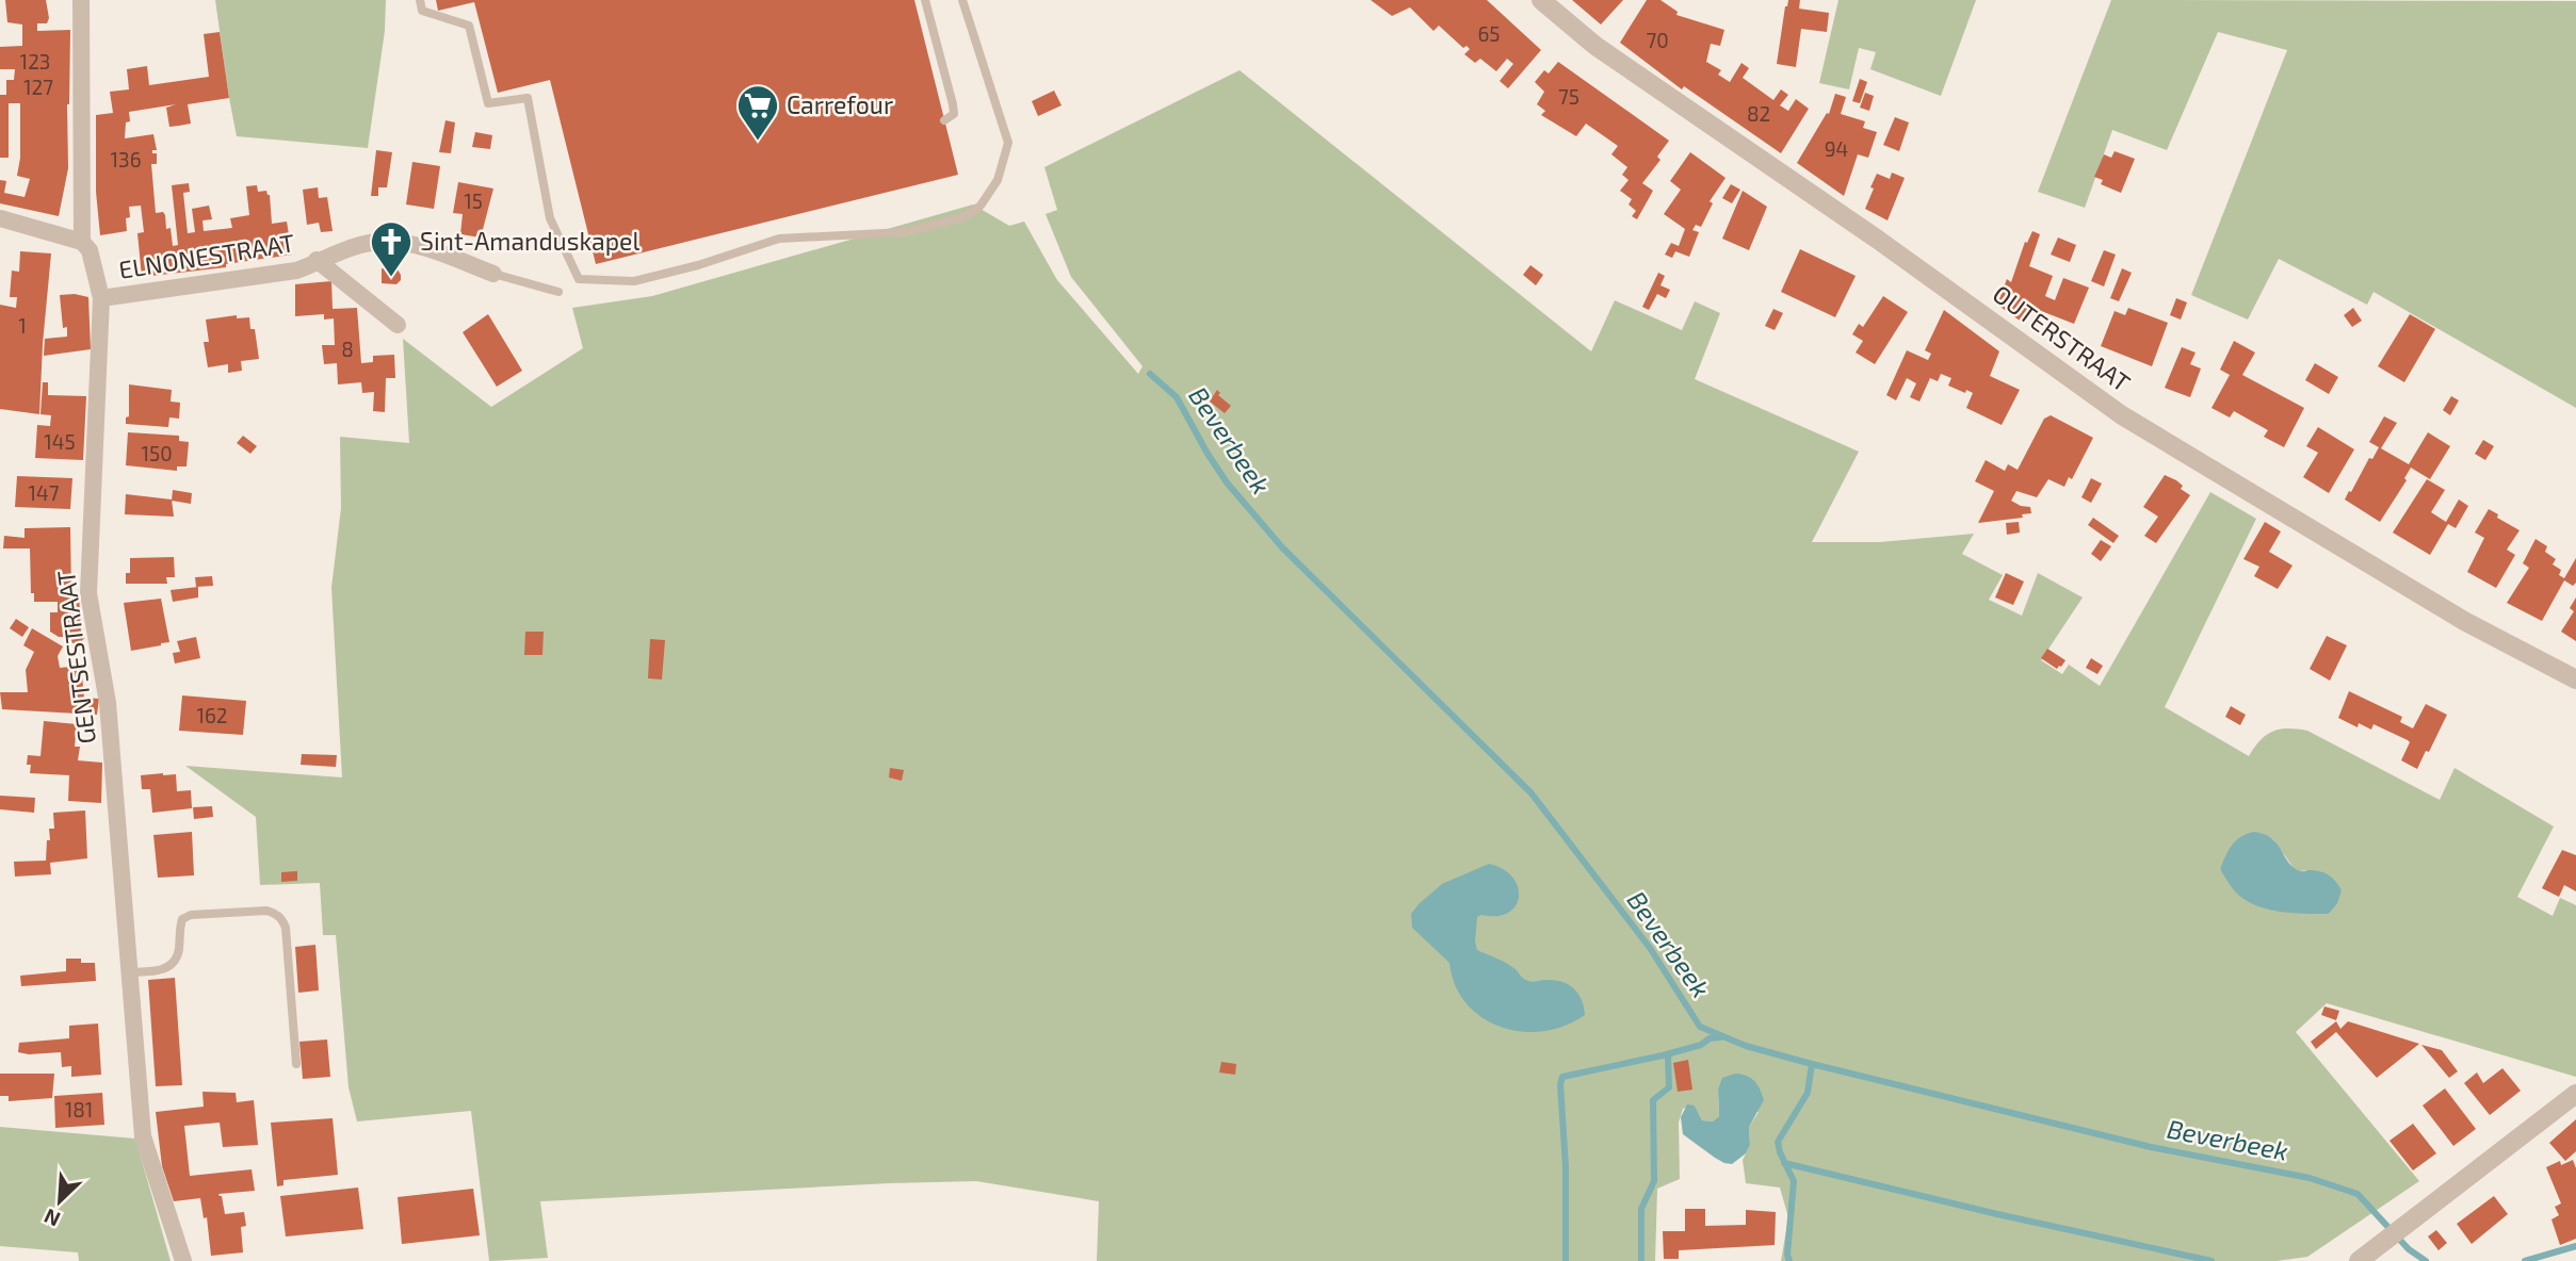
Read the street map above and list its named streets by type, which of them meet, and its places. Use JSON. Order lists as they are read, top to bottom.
{
  "streets": {
    "street": ["ELNONESTRAAT", "OUTERSTRAAT", "GENTSESTRAAT"]
  },
  "crossings": [
    ["ELNONESTRAAT", "GENTSESTRAAT"]
  ],
  "water": ["Beverbeek"],
  "places": {
    "supermarket": ["Carrefour"],
    "church": ["Sint-Amanduskapel"]
  },
  "house_numbers": [
    "65",
    "70",
    "123",
    "127",
    "75",
    "82",
    "94",
    "136",
    "15",
    "1",
    "8",
    "145",
    "150",
    "147",
    "162",
    "181"
  ],
  "north": "bottom left"
}
